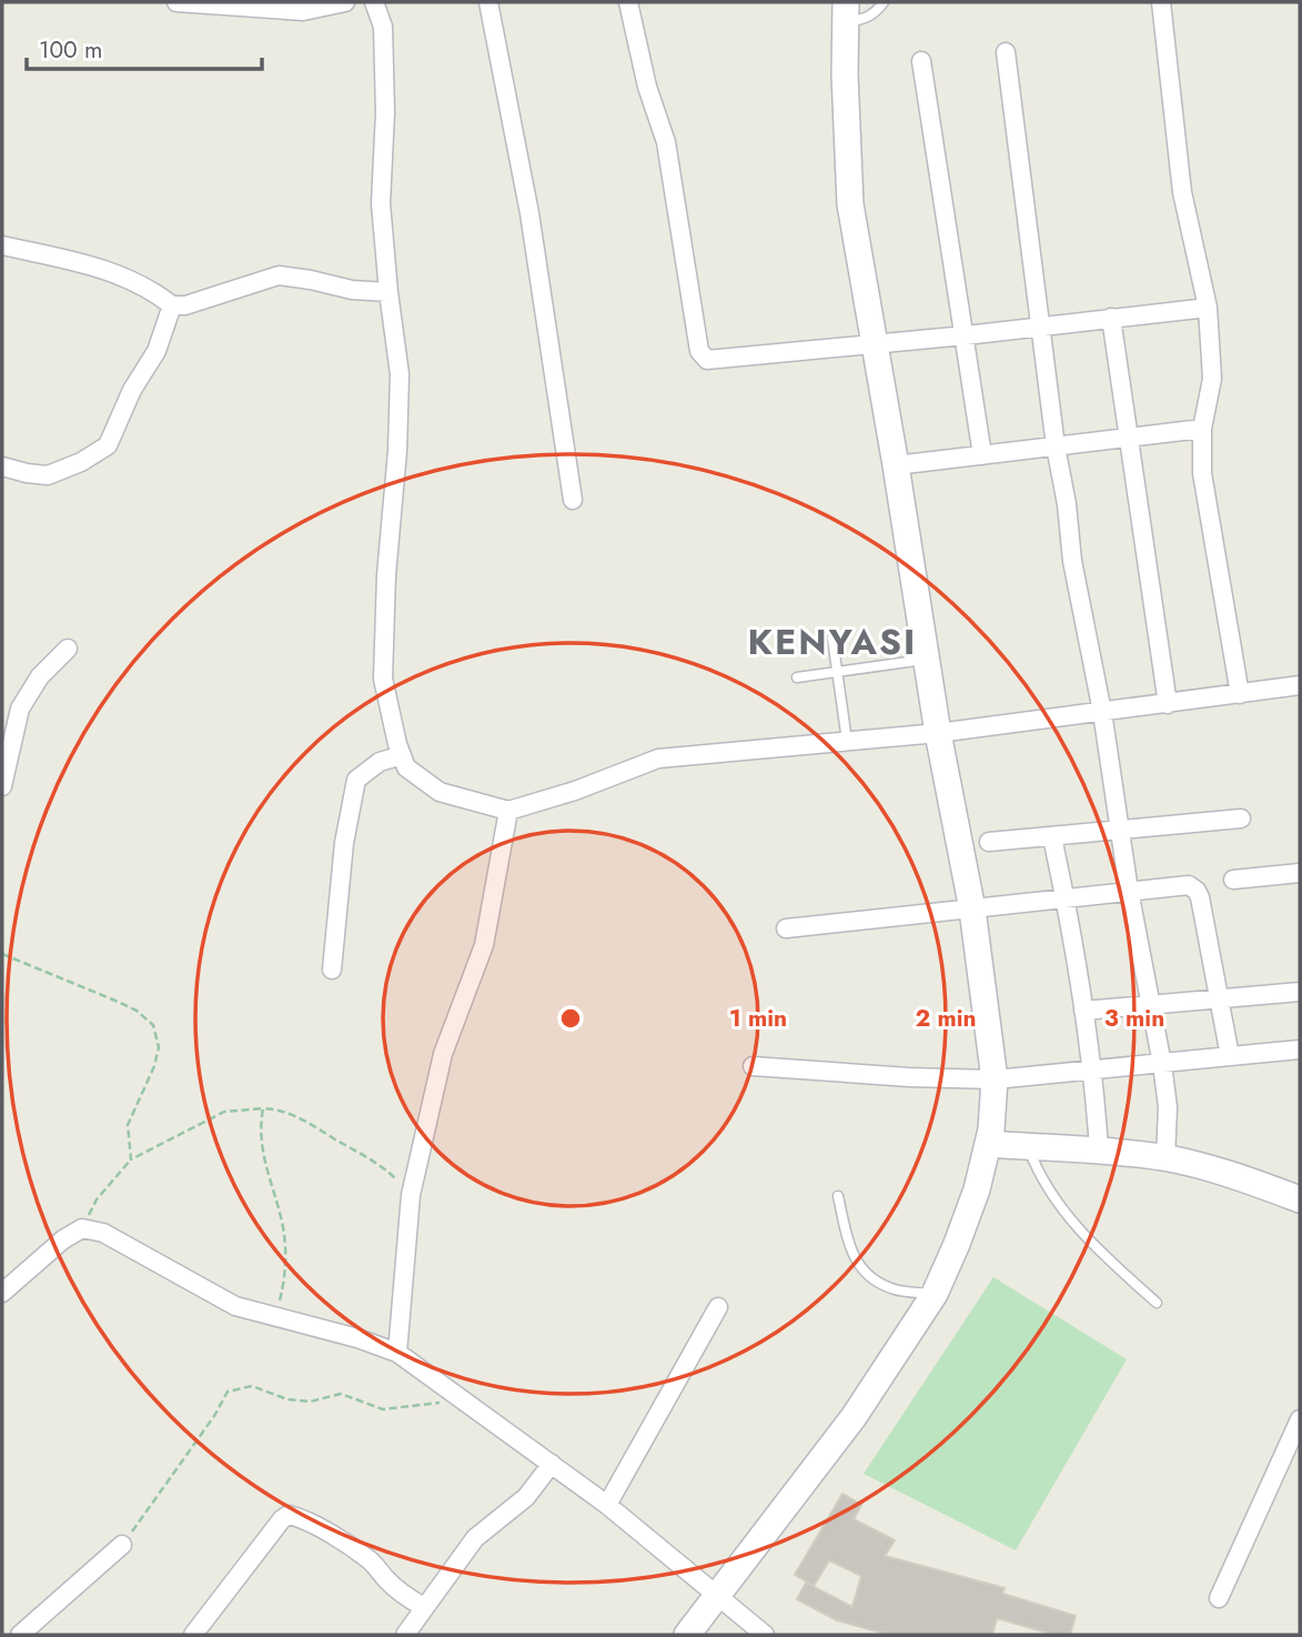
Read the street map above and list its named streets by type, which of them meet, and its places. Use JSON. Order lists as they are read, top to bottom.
{
  "districts": ["KENYASI"],
  "scale_bar": "100 m",
  "rings": ["1 min", "2 min", "3 min"]
}
